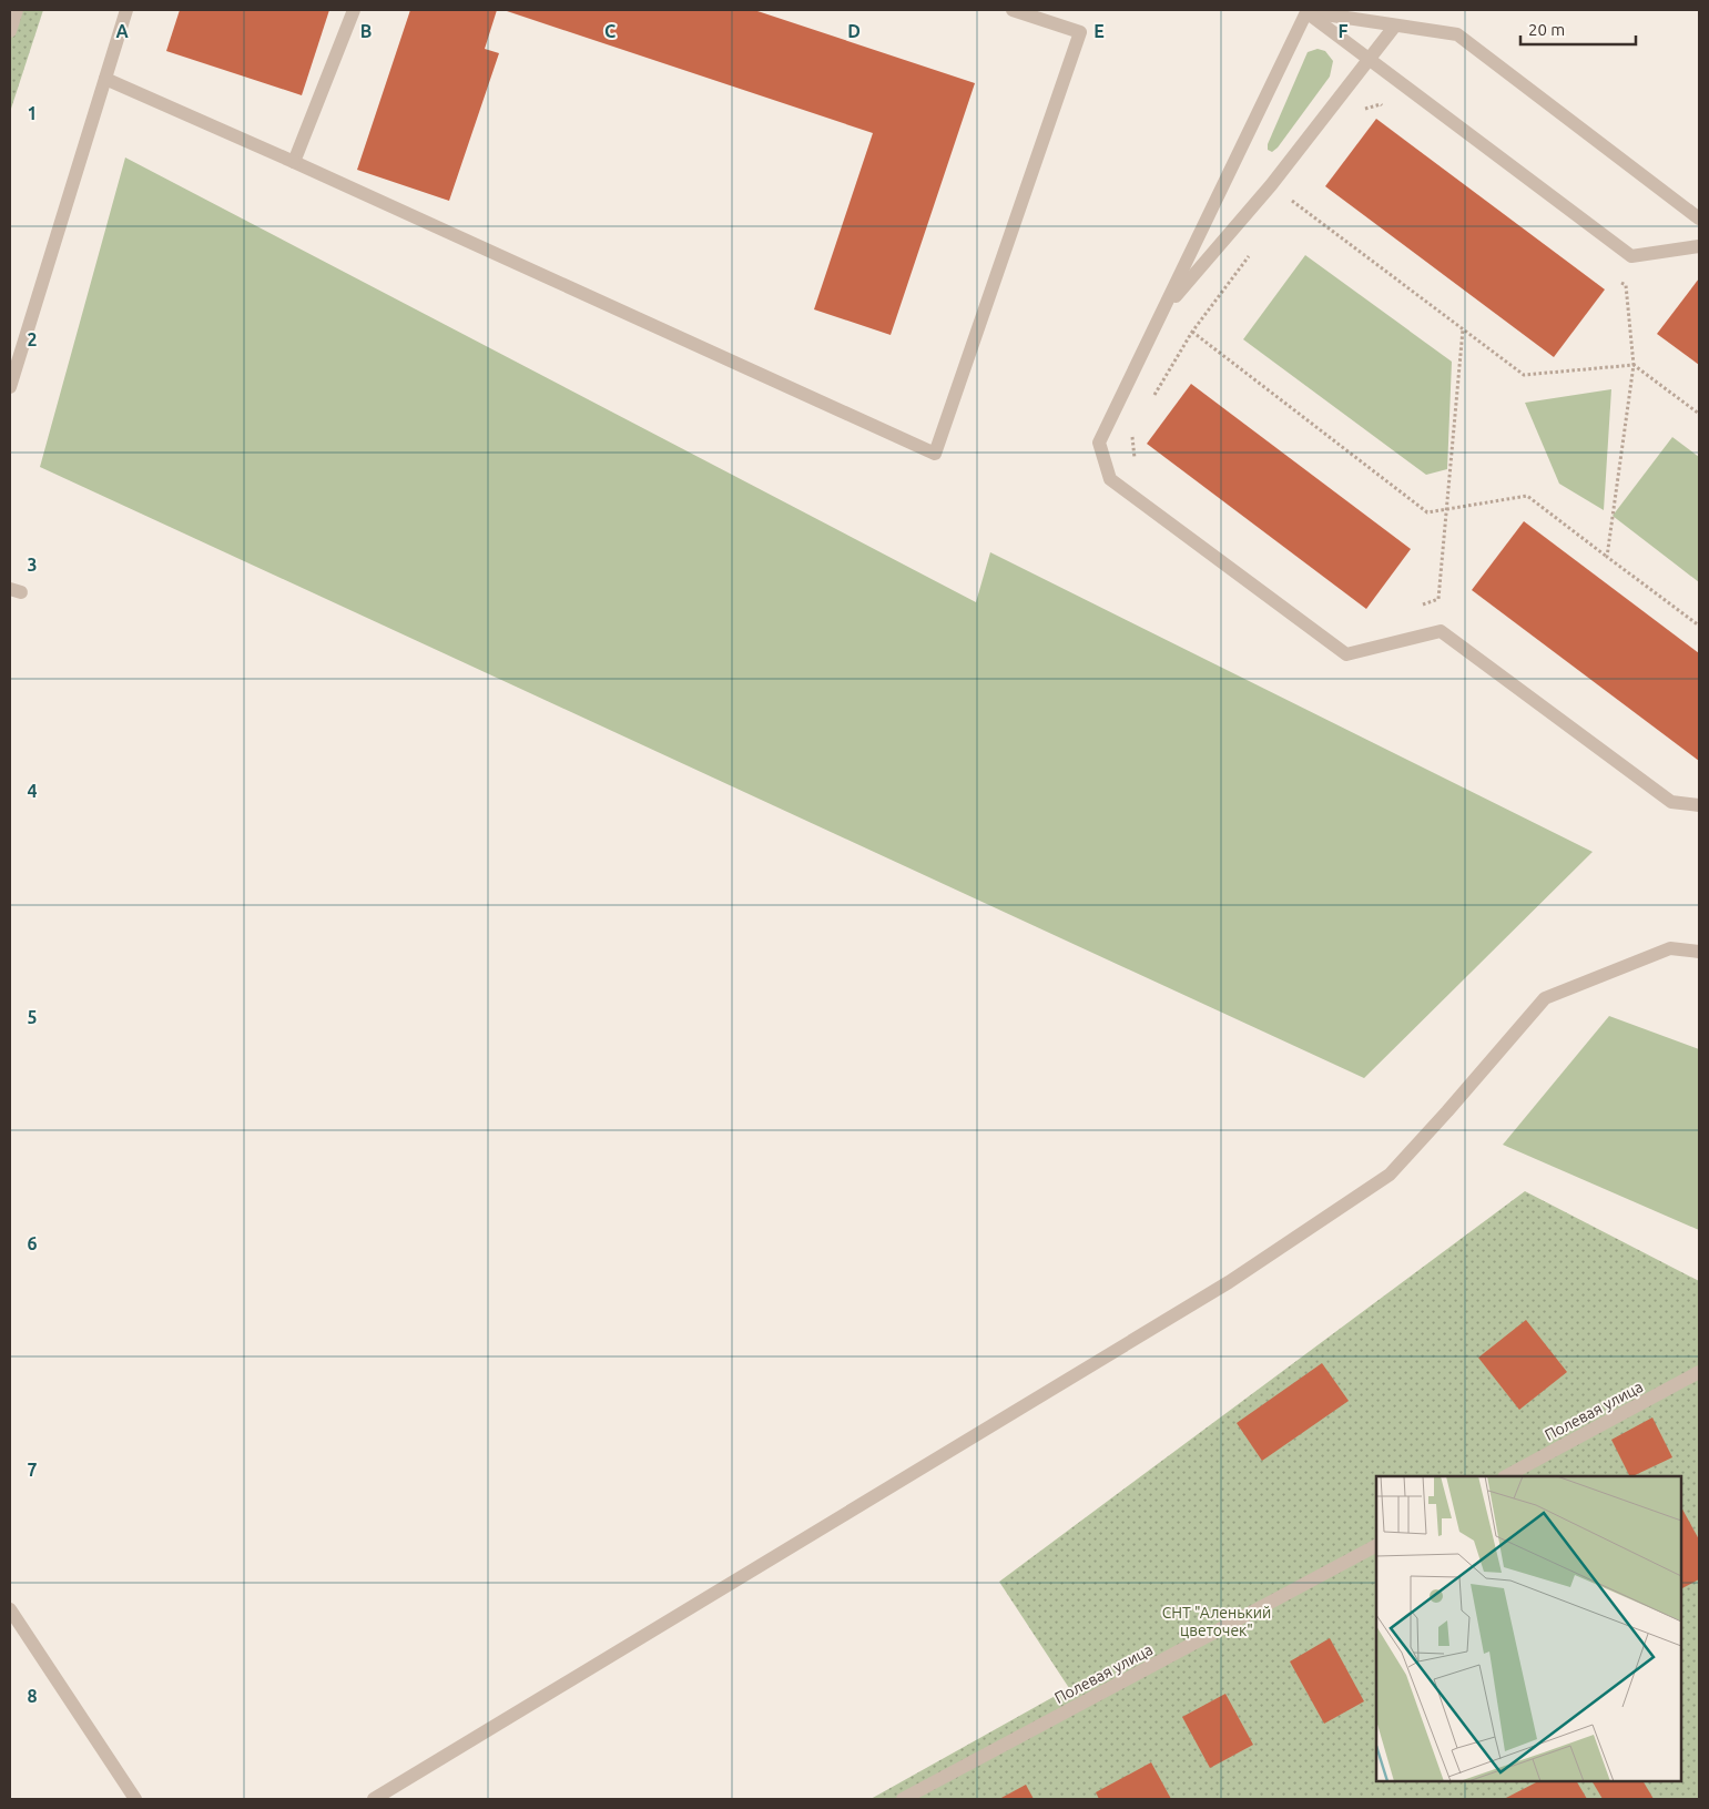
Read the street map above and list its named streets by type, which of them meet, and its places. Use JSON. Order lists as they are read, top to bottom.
{
  "streets": {
    "street": ["Полевая улица"]
  },
  "parks": ["СНТ \"Аленький цветочек\""],
  "scale_bar": "20 m",
  "grid": {
    "columns": [
      "A",
      "B",
      "C",
      "D",
      "E",
      "F"
    ],
    "rows": [
      "1",
      "2",
      "3",
      "4",
      "5",
      "6",
      "7",
      "8"
    ]
  }
}
